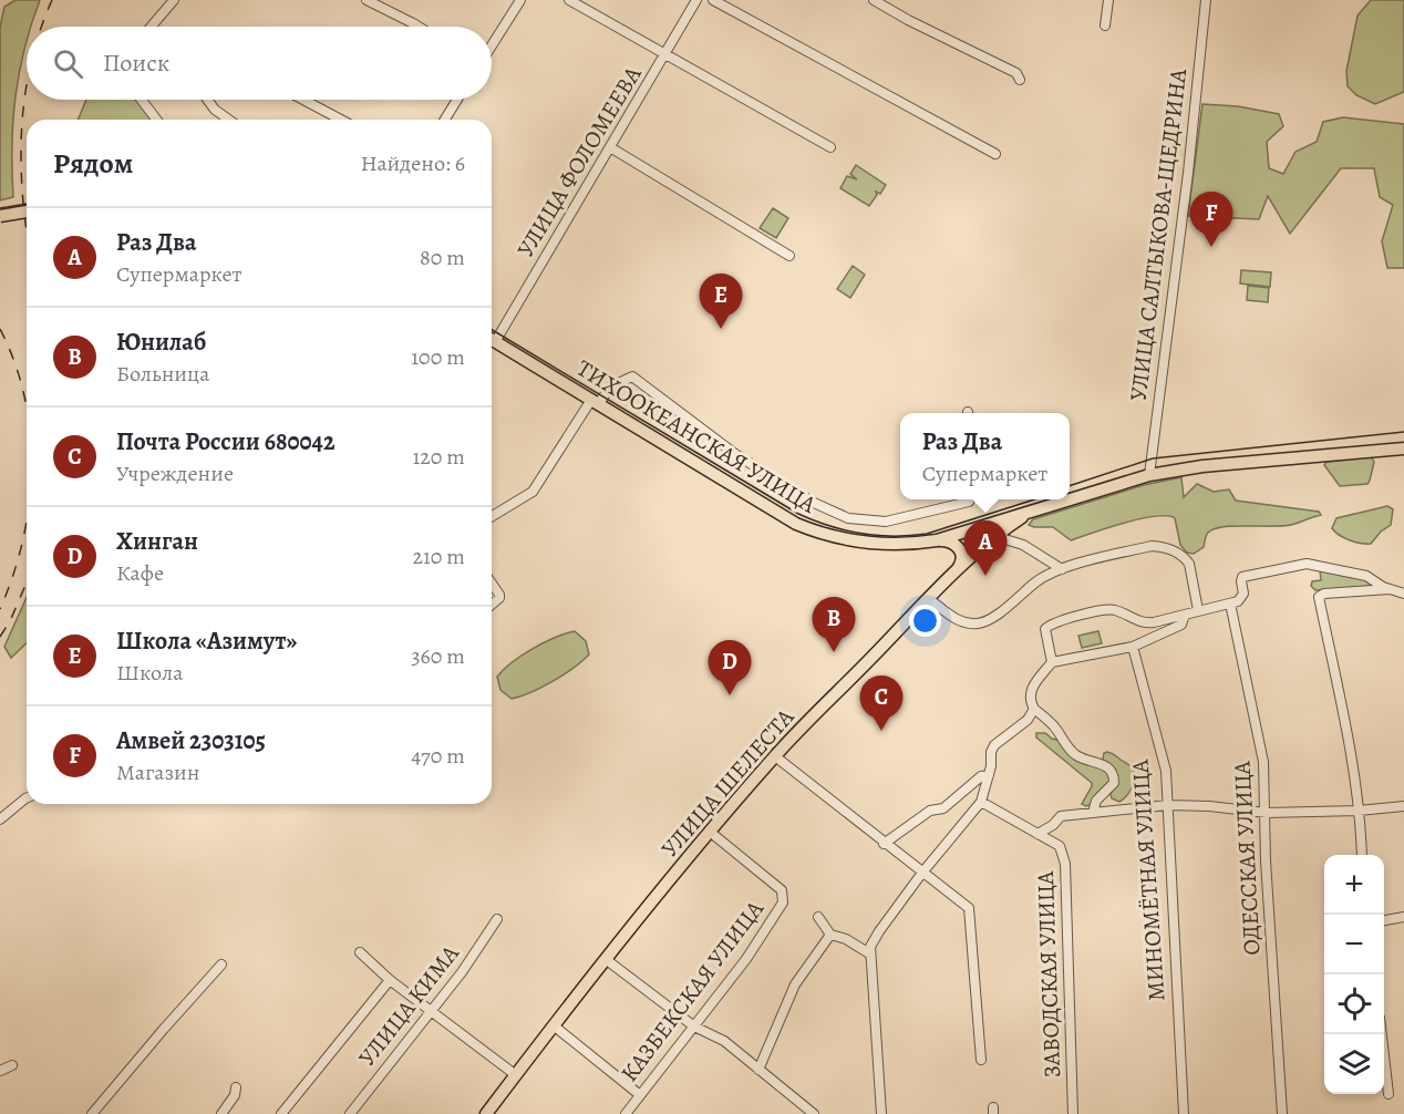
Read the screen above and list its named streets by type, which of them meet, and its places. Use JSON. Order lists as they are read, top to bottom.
{
  "streets": {
    "main road": ["ТИХООКЕАНСКАЯ УЛИЦА", "УЛИЦА ШЕЛЕСТА"],
    "street": [
      "УЛИЦА ФОЛОМЕЕВА",
      "УЛИЦА САЛТЫКОВА-ЩЕДРИНА",
      "ОДЕССКАЯ УЛИЦА",
      "МИНОМЁТНАЯ УЛИЦА",
      "ЗАВОДСКАЯ УЛИЦА",
      "КАЗБЕКСКАЯ УЛИЦА",
      "УЛИЦА КИМА"
    ]
  },
  "crossings": [
    ["УЛИЦА САЛТЫКОВА-ЩЕДРИНА", "ТИХООКЕАНСКАЯ УЛИЦА"],
    ["ТИХООКЕАНСКАЯ УЛИЦА", "УЛИЦА ШЕЛЕСТА"],
    ["УЛИЦА ШЕЛЕСТА", "КАЗБЕКСКАЯ УЛИЦА"]
  ],
  "page": {
    "search": "Поиск",
    "heading": ["Рядом", "Найдено: 6"],
    "pins": [
      "F",
      "E",
      "A",
      "B",
      "D",
      "C"
    ],
    "list": [
      {
        "mark": "A",
        "name": "Раз Два",
        "note": "Супермаркет",
        "value": "80 m"
      },
      {
        "mark": "B",
        "name": "Юнилаб",
        "note": "Больница",
        "value": "100 m"
      },
      {
        "mark": "C",
        "name": "Почта России 680042",
        "note": "Учреждение",
        "value": "120 m"
      },
      {
        "mark": "D",
        "name": "Хинган",
        "note": "Кафе",
        "value": "210 m"
      },
      {
        "mark": "E",
        "name": "Школа «Азимут»",
        "note": "Школа",
        "value": "360 m"
      },
      {
        "mark": "F",
        "name": "Амвей 2303105",
        "note": "Магазин",
        "value": "470 m"
      }
    ],
    "popup": ["Раз Два", "Супермаркет"],
    "map_buttons": ["+", "−"]
  }
}
